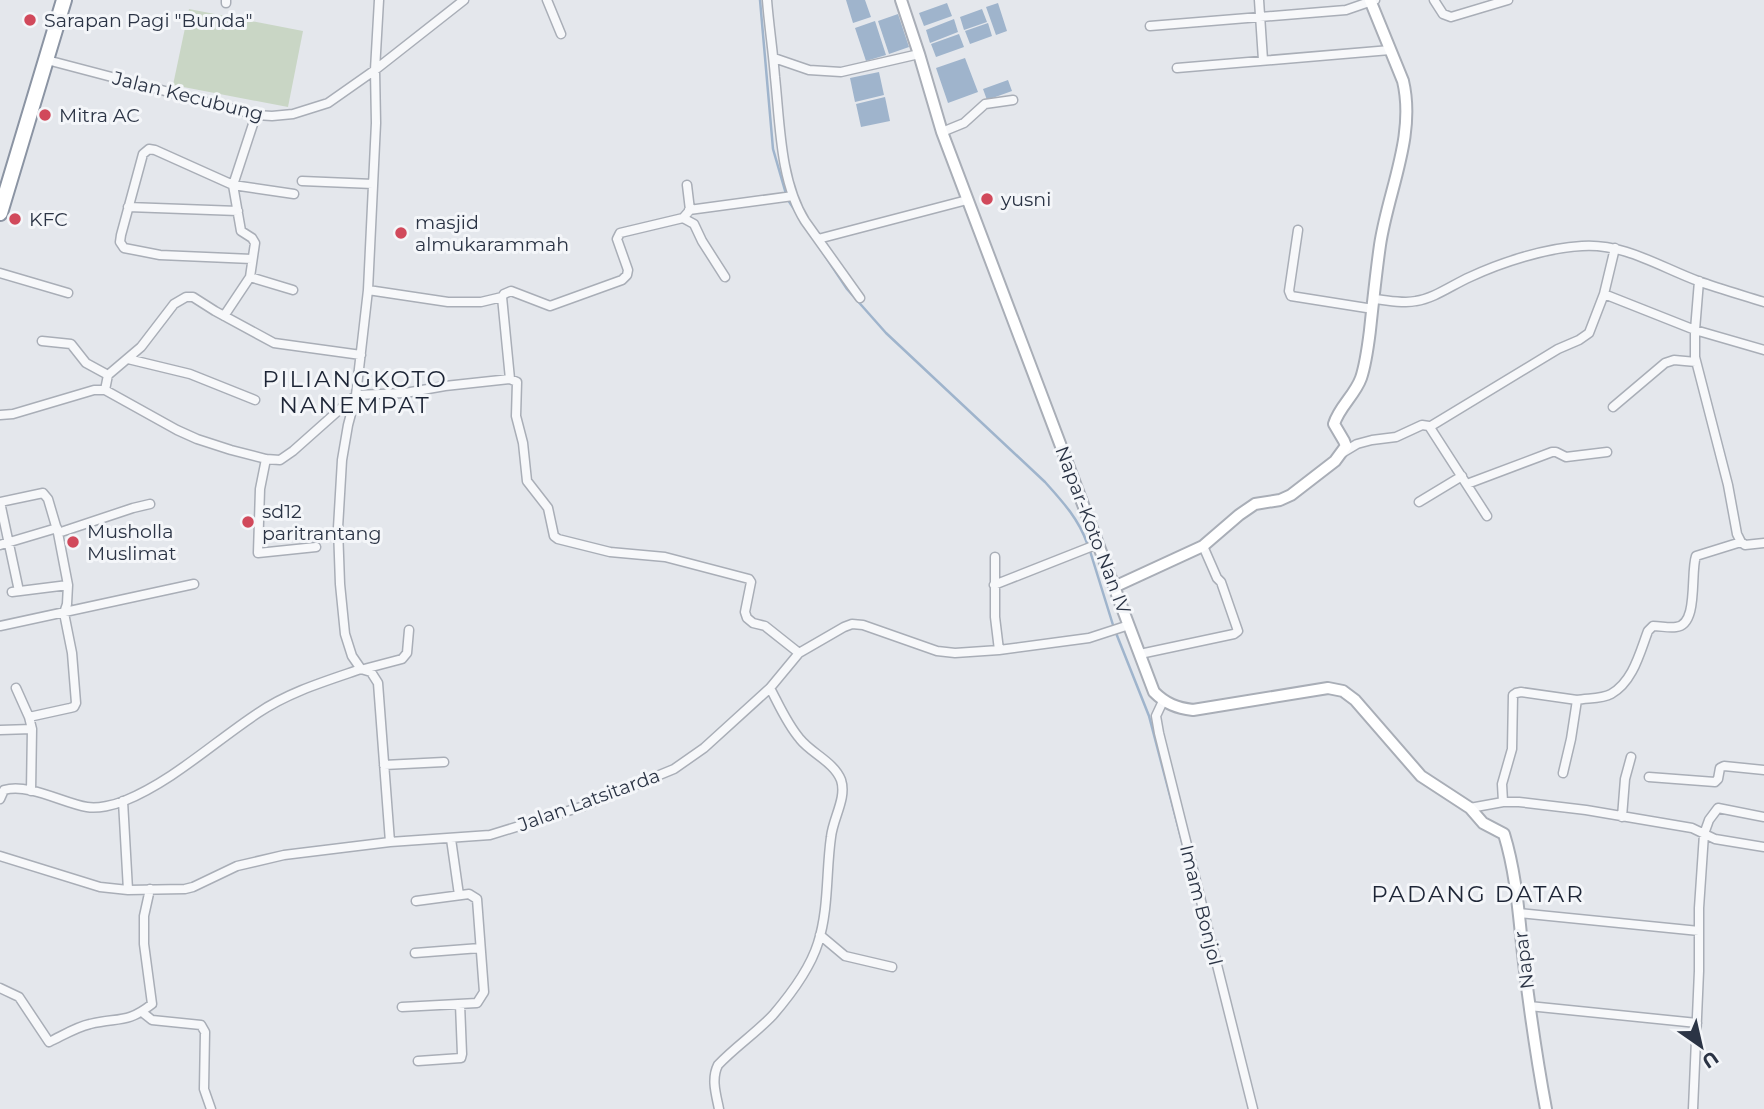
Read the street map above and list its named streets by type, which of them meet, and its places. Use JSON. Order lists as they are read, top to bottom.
{
  "streets": {
    "street": [
      "Jalan Kecubung",
      "Napar-Koto Nan IV",
      "Jalan Latsitarda",
      "Imam Bonjol",
      "Napar"
    ]
  },
  "crossings": [
    ["Napar-Koto Nan IV", "Jalan Latsitarda"],
    ["Napar-Koto Nan IV", "Imam Bonjol"]
  ],
  "districts": ["PILIANGKOTO NANEMPAT", "PADANG DATAR"],
  "places": [
    "Sarapan Pagi \"Bunda\"",
    "Mitra AC",
    "yusni",
    "KFC",
    "masjid almukarammah",
    "sd12 paritrantang",
    "Musholla Muslimat"
  ],
  "north": "bottom right"
}
